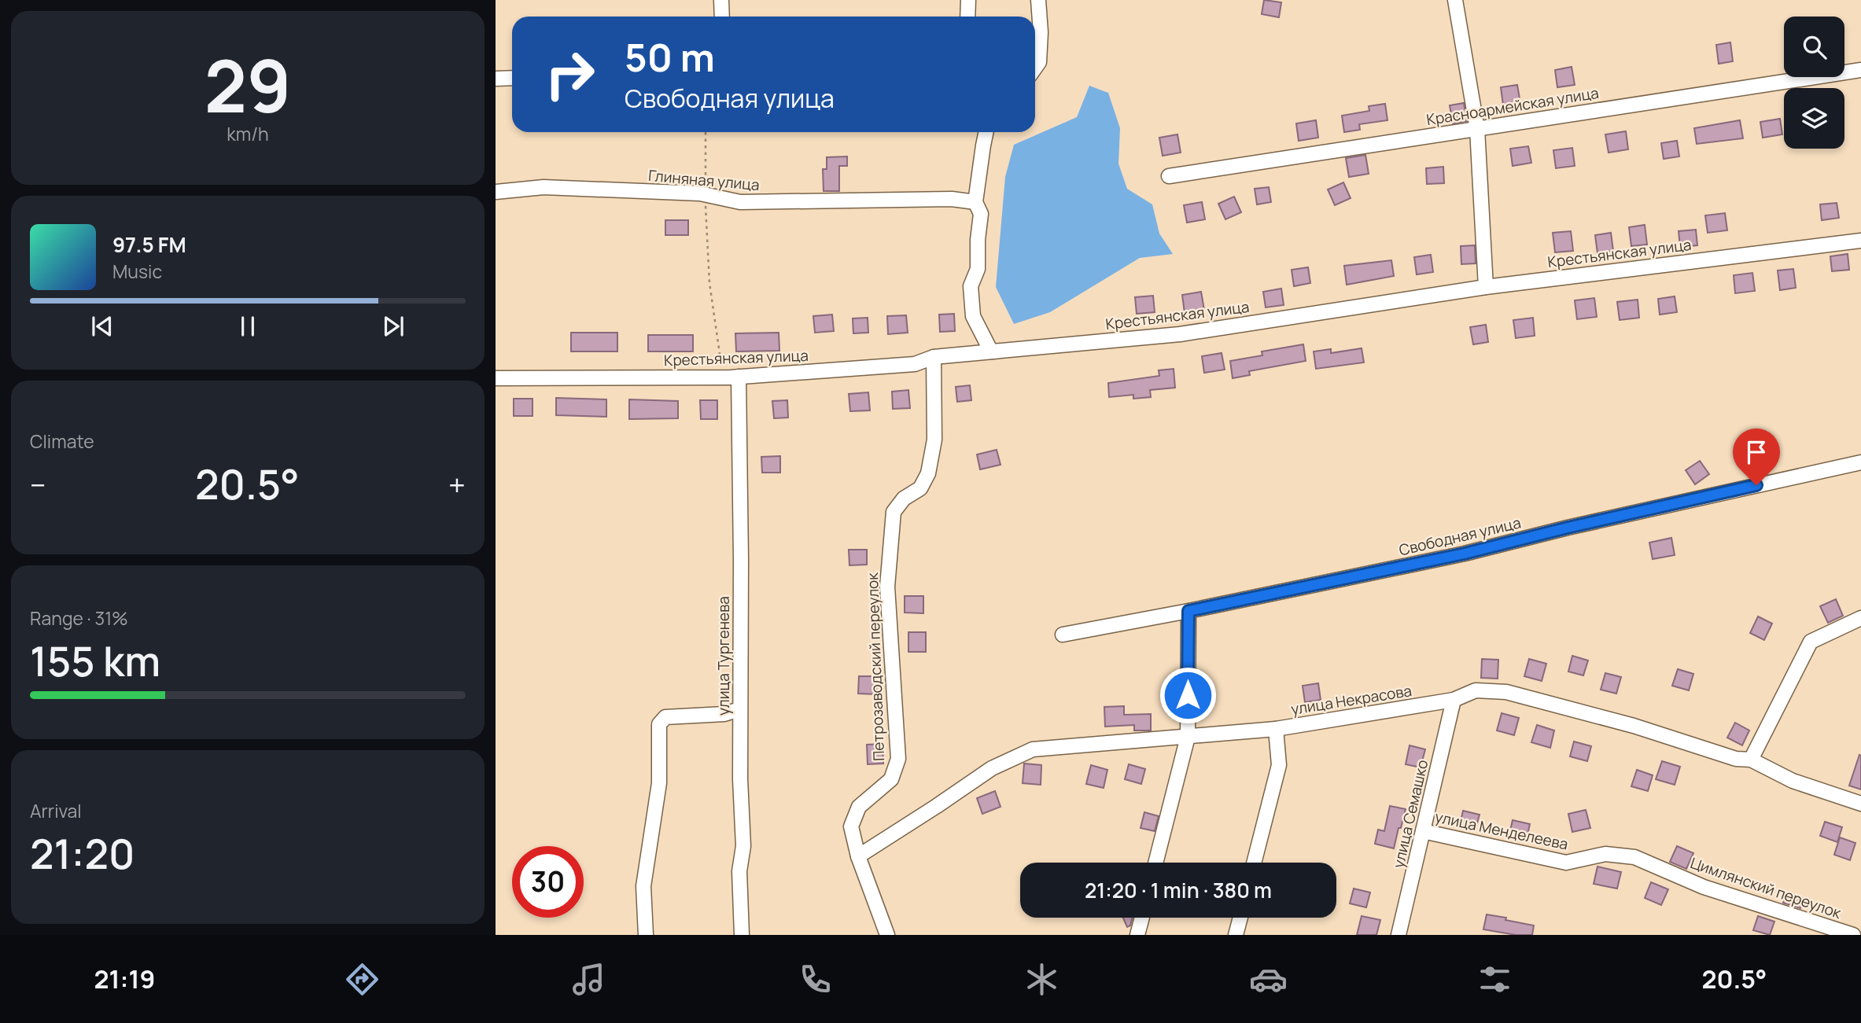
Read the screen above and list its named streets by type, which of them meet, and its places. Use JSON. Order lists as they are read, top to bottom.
{
  "streets": {
    "street": [
      "Красноармейская улица",
      "Глиняная улица",
      "Крестьянская улица",
      "Свободная улица",
      "улица Тургенева",
      "Петрозаводский переулок",
      "улица Некрасова",
      "улица Семашко",
      "улица Менделеева",
      "Цимлянский переулок"
    ]
  },
  "crossings": [
    ["Крестьянская улица", "улица Тургенева"],
    ["Крестьянская улица", "Петрозаводский переулок"],
    ["Петрозаводский переулок", "улица Некрасова"],
    ["улица Некрасова", "улица Семашко"],
    ["улица Семашко", "улица Менделеева"],
    ["улица Менделеева", "Цимлянский переулок"]
  ],
  "page": {
    "tile": [
      ["29", "km/h"],
      "Climate",
      ["Range · 31%", "155 km"],
      ["Arrival", "21:20"]
    ],
    "turn": ["50 m", "Свободная улица"],
    "song": ["97.5 FM", "Music"],
    "heat": ["−", "20.5°", "+"],
    "limit": "30",
    "trip": "21:20 · 1 min · 380 m",
    "tabs": ["21:19", "20.5°"]
  }
}
